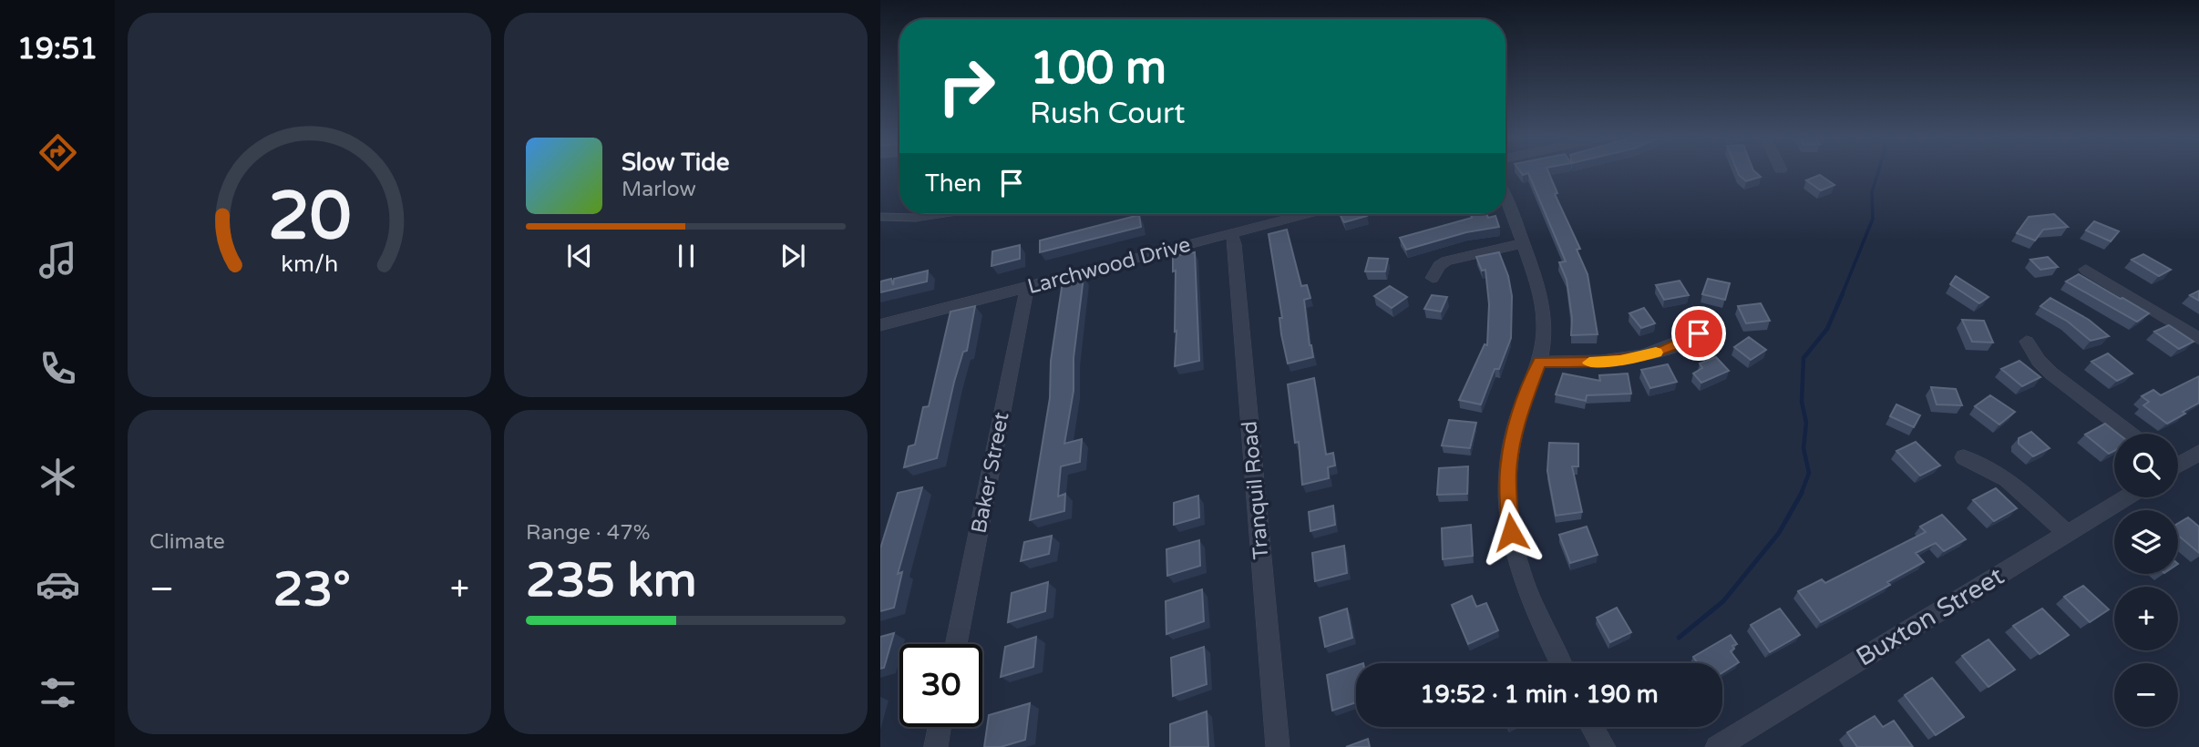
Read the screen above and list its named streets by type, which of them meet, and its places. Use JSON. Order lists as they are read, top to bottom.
{
  "streets": {
    "street": [
      "Larchwood Drive",
      "Baker Street",
      "Tranquil Road",
      "Buxton Street"
    ]
  },
  "crossings": [
    ["Larchwood Drive", "Baker Street"],
    ["Larchwood Drive", "Tranquil Road"]
  ],
  "page": {
    "tabs": "19:51",
    "turn": ["100 m", "Rush Court"],
    "song": ["Slow Tide", "Marlow"],
    "then": "Then",
    "tile": [
      "Climate",
      ["Range · 47%", "235 km"]
    ],
    "map_buttons": ["+", "−"],
    "heat": ["−", "23°", "+"],
    "limit": "30",
    "trip": "19:52 · 1 min · 190 m",
    "gauge": ["20", "km/h"]
  }
}
